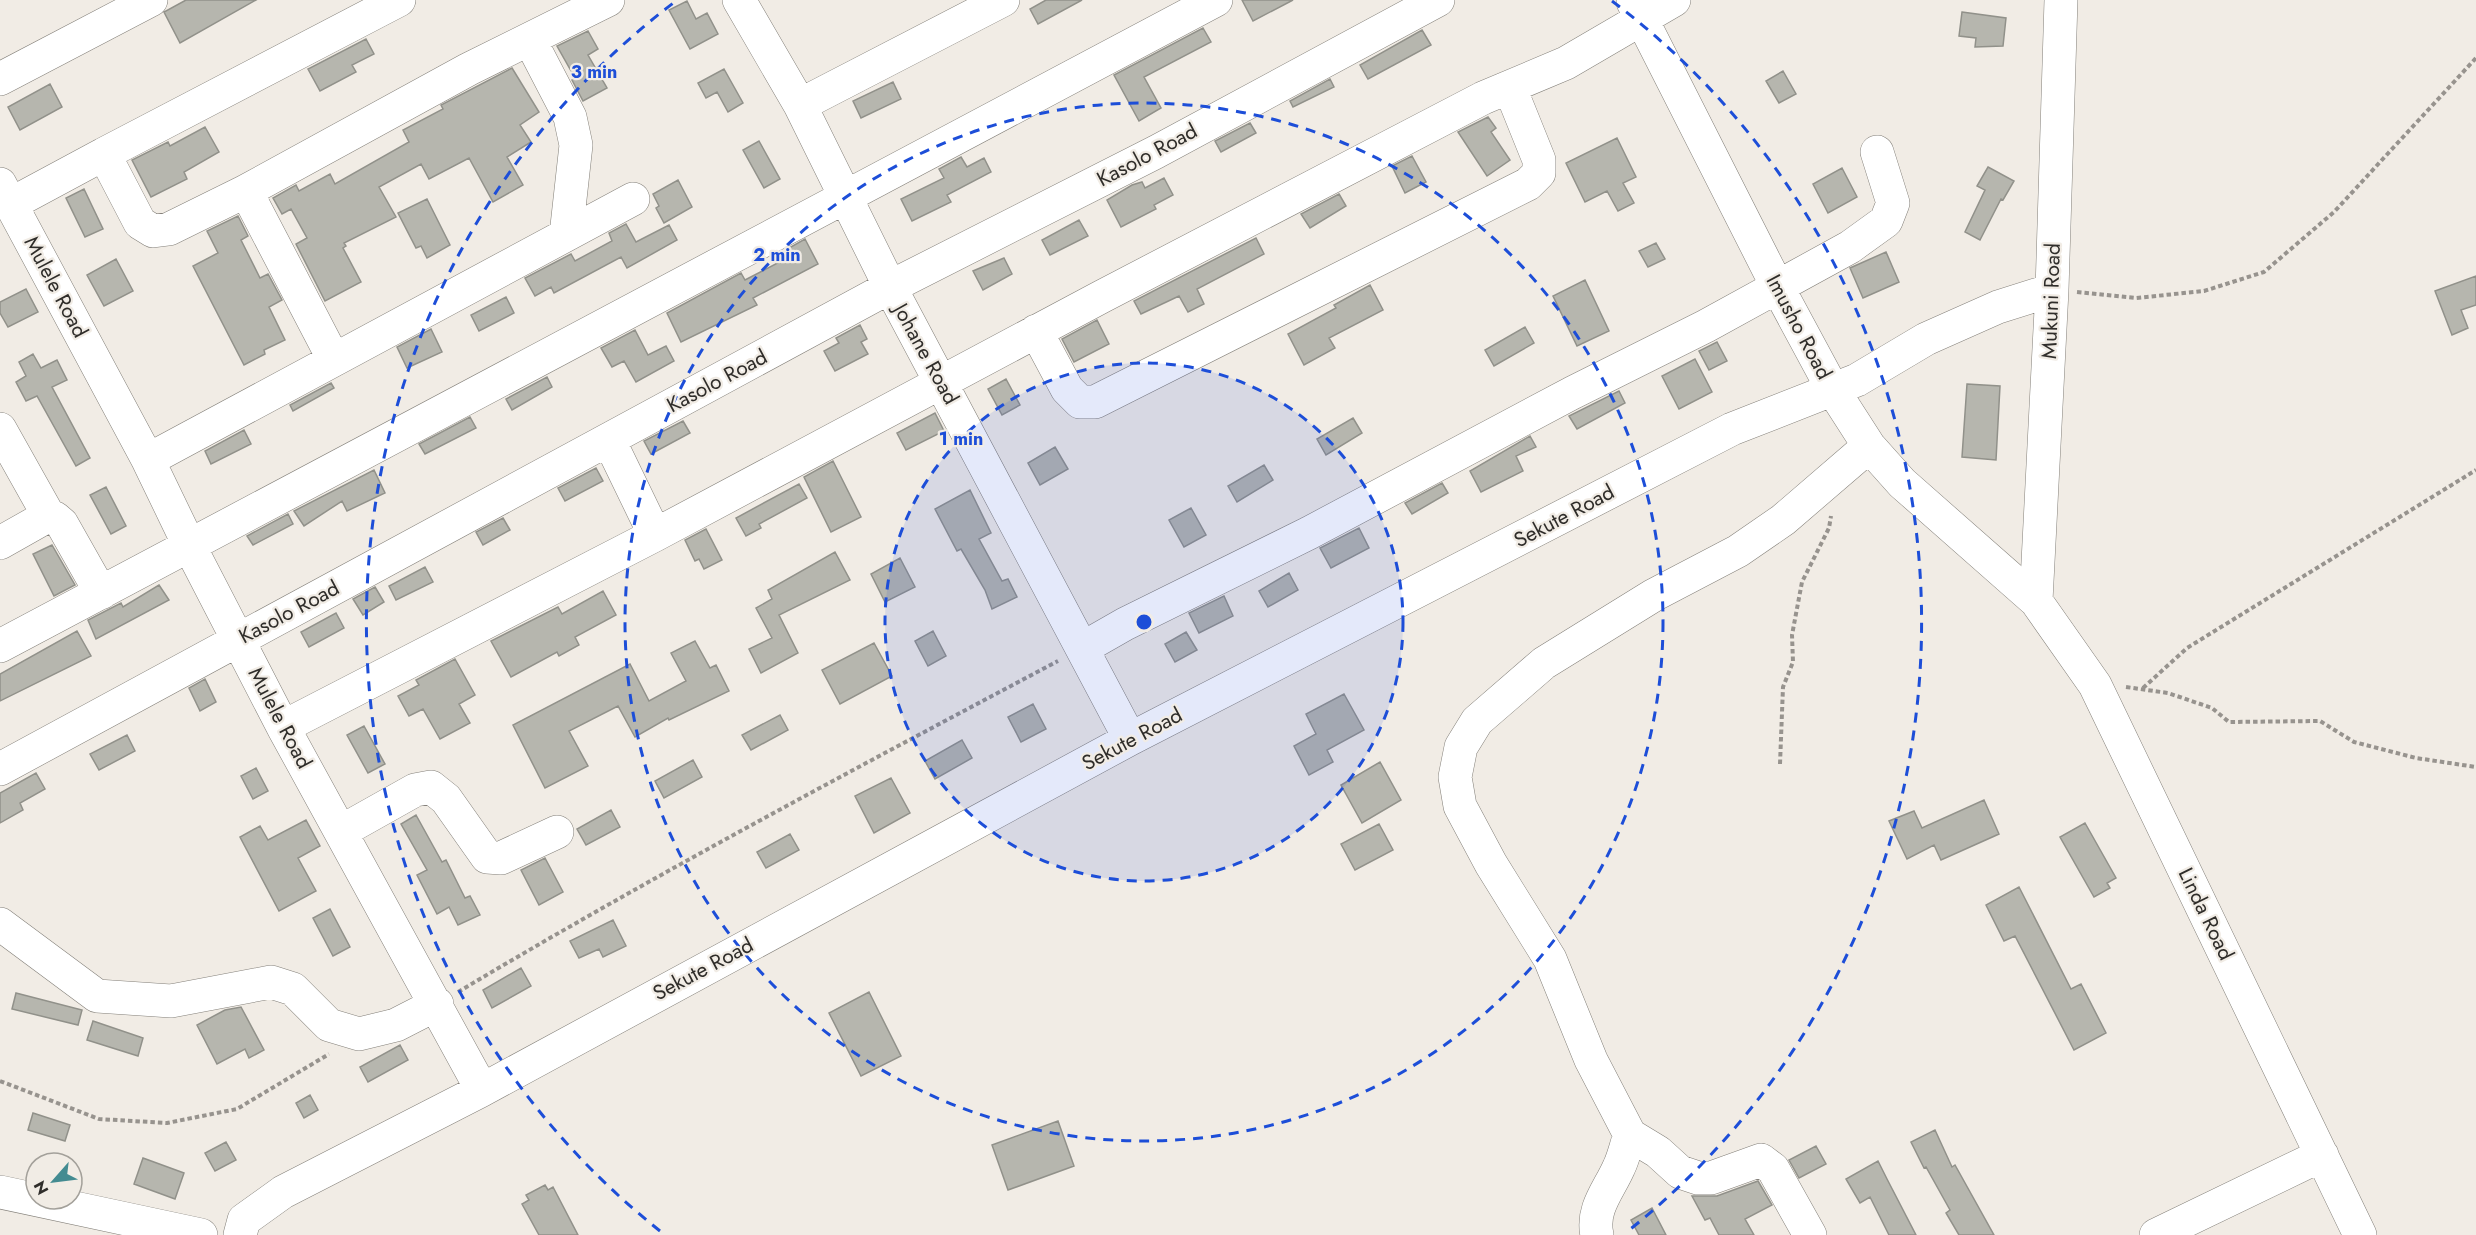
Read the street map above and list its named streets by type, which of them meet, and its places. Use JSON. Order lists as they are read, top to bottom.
{
  "streets": {
    "street": [
      "Kasolo Road",
      "Mulele Road",
      "Mukuni Road",
      "Imusho Road",
      "Johane Road",
      "Sekute Road",
      "Linda Road"
    ]
  },
  "crossings": [
    ["Kasolo Road", "Mulele Road"],
    ["Kasolo Road", "Johane Road"],
    ["Mulele Road", "Sekute Road"],
    ["Mukuni Road", "Imusho Road"],
    ["Mukuni Road", "Sekute Road"],
    ["Mukuni Road", "Linda Road"],
    ["Imusho Road", "Sekute Road"],
    ["Imusho Road", "Linda Road"],
    ["Johane Road", "Sekute Road"]
  ],
  "north": "bottom left",
  "rings": ["3 min", "2 min", "1 min"]
}
